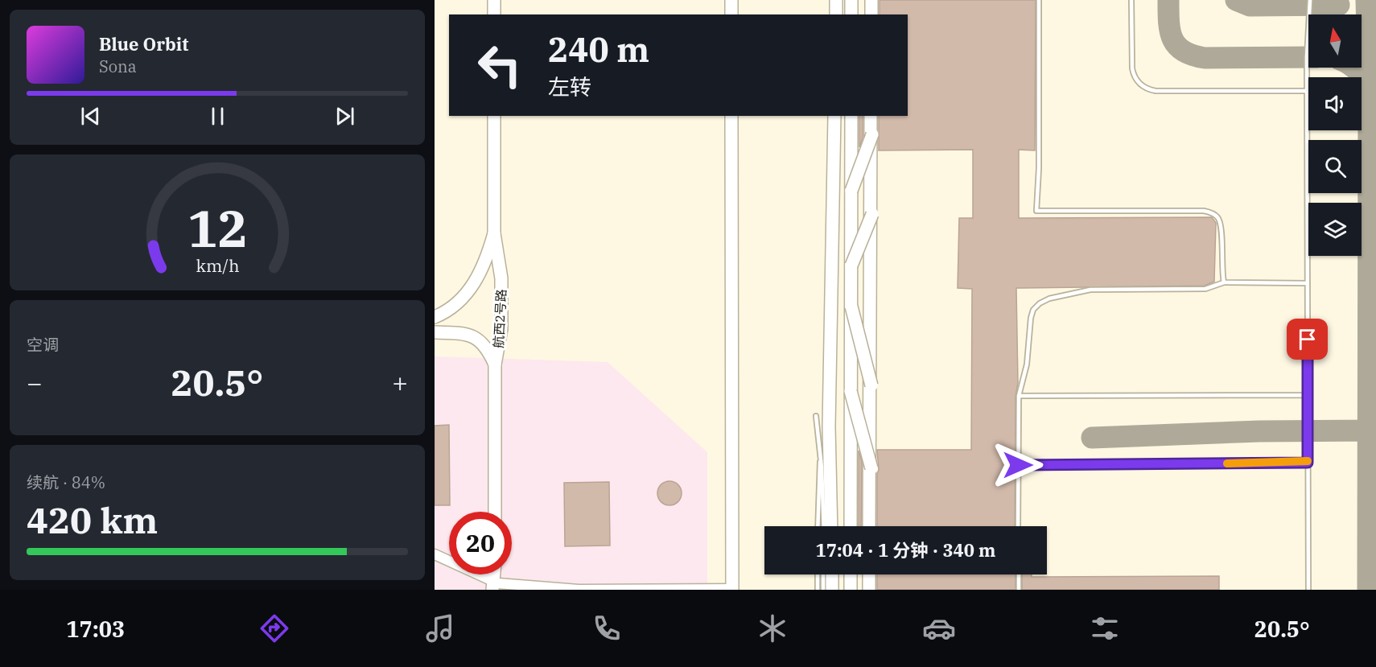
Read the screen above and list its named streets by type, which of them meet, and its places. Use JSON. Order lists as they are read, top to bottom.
{
  "streets": {
    "main road": ["航西2号路"]
  },
  "north": "top",
  "page": {
    "turn": ["240 m", "左转"],
    "song": ["Blue Orbit", "Sona"],
    "tile": [
      "空调",
      ["续航 · 84%", "420 km"]
    ],
    "heat": ["−", "20.5°", "+"],
    "limit": "20",
    "trip": "17:04 · 1 分钟 · 340 m",
    "tabs": ["17:03", "20.5°"],
    "gauge": ["12", "km/h"]
  }
}
